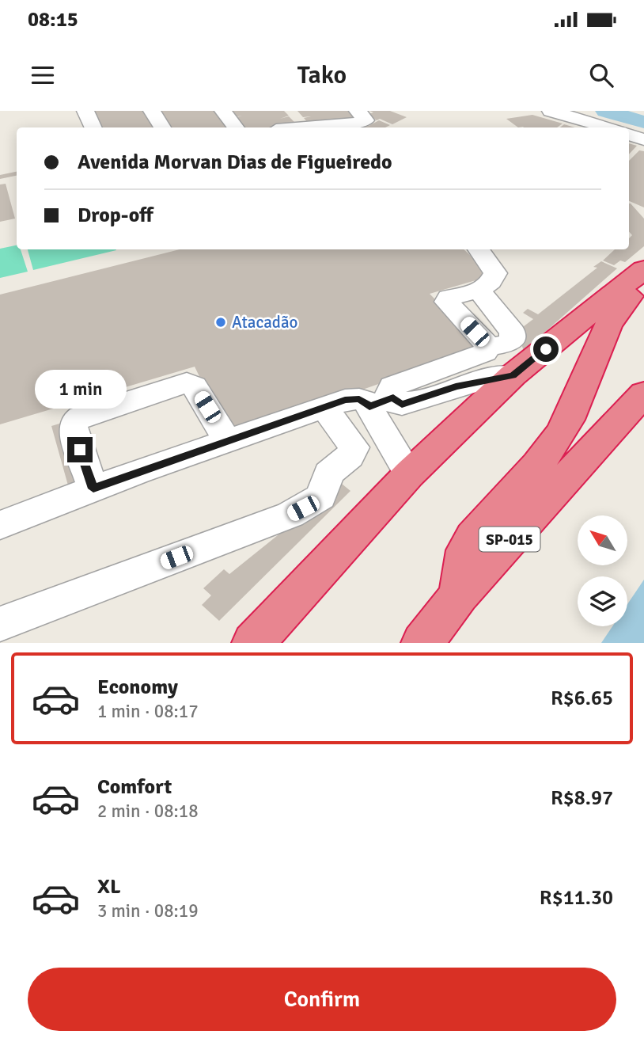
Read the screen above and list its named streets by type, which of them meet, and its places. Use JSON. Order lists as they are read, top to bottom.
{
  "streets": {
    "highway": ["SP-015"]
  },
  "places": ["Atacadão"],
  "north": "top left",
  "page": {
    "status": "08:15",
    "header": "Tako",
    "banner": ["Avenida Morvan Dias de Figueiredo", "Drop-off"],
    "bubble": "1 min",
    "list": [
      {
        "name": "Economy",
        "note": "1 min · 08:17",
        "value": "R$6.65"
      },
      {
        "name": "Comfort",
        "note": "2 min · 08:18",
        "value": "R$8.97"
      },
      {
        "name": "XL",
        "note": "3 min · 08:19",
        "value": "R$11.30"
      }
    ],
    "buttons": "Confirm"
  }
}
